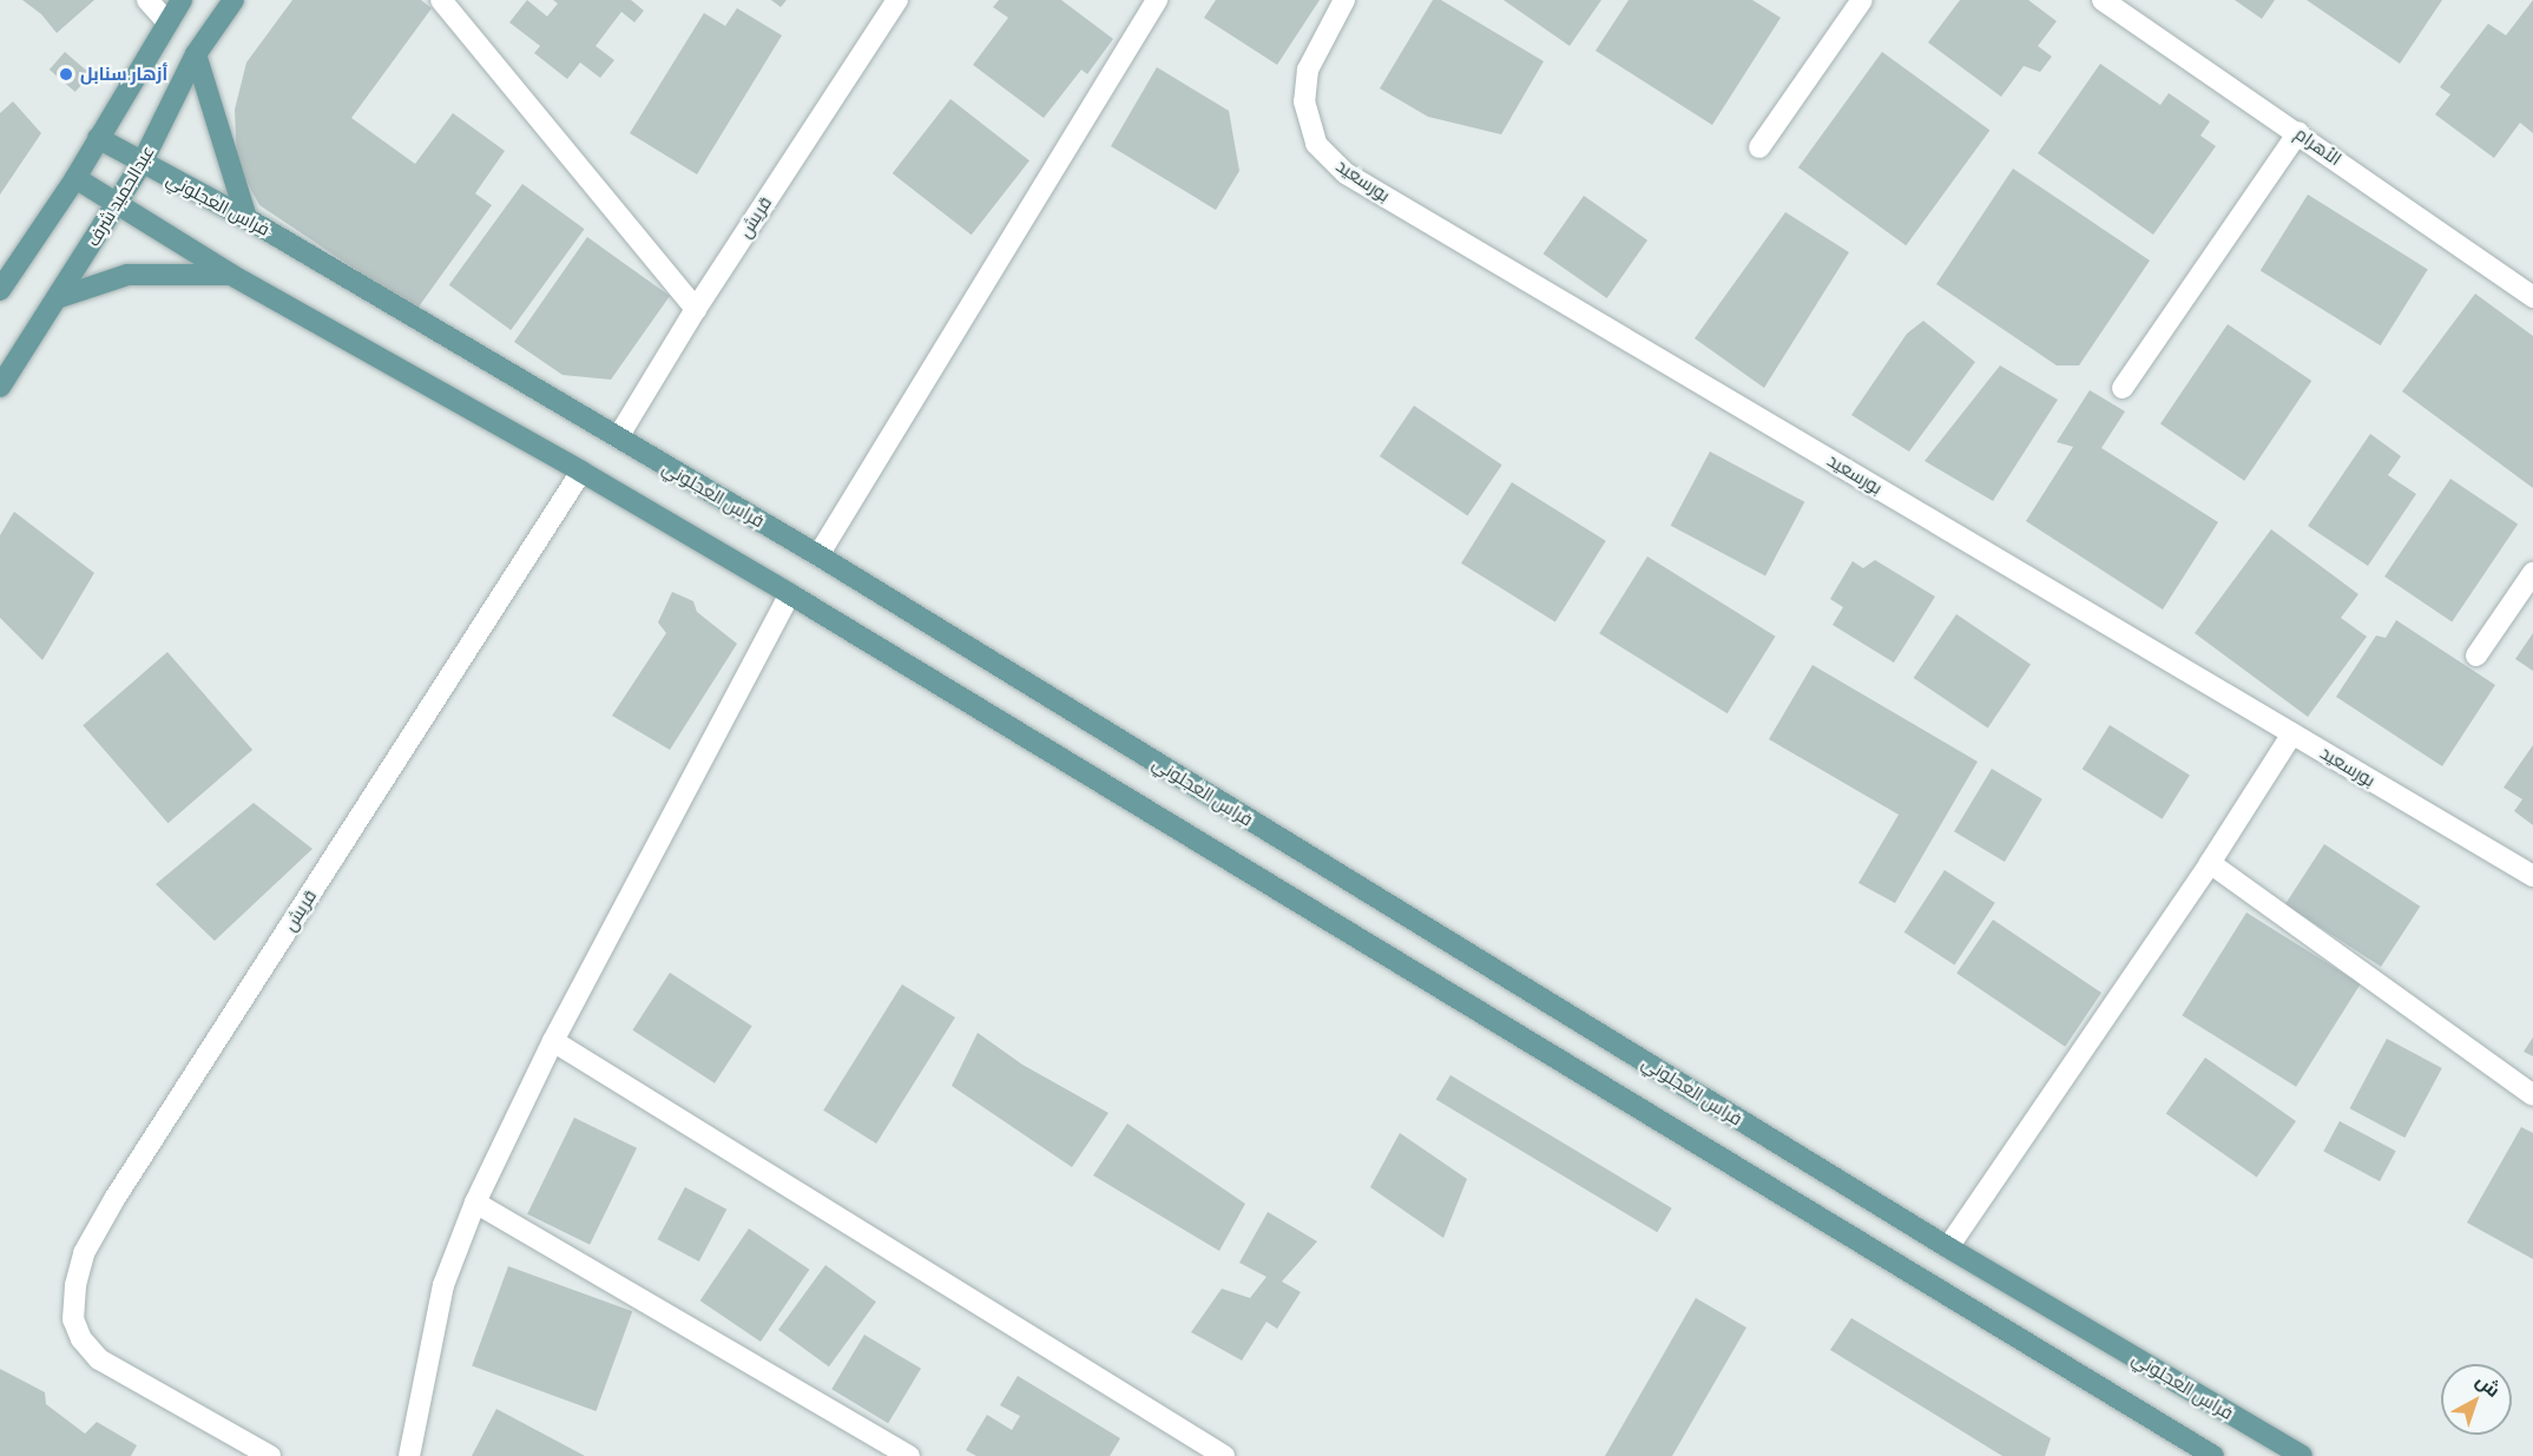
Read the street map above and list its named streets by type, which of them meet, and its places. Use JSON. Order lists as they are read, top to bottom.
{
  "streets": {
    "main road": ["عبدالحميد شرف", "فراس العجلوني"],
    "street": ["الأهرام", "بورسعيد", "قريش"]
  },
  "crossings": [
    ["عبدالحميد شرف", "فراس العجلوني"],
    ["فراس العجلوني", "قريش"]
  ],
  "places": ["أزهار سنابل"],
  "north": "top right"
}
